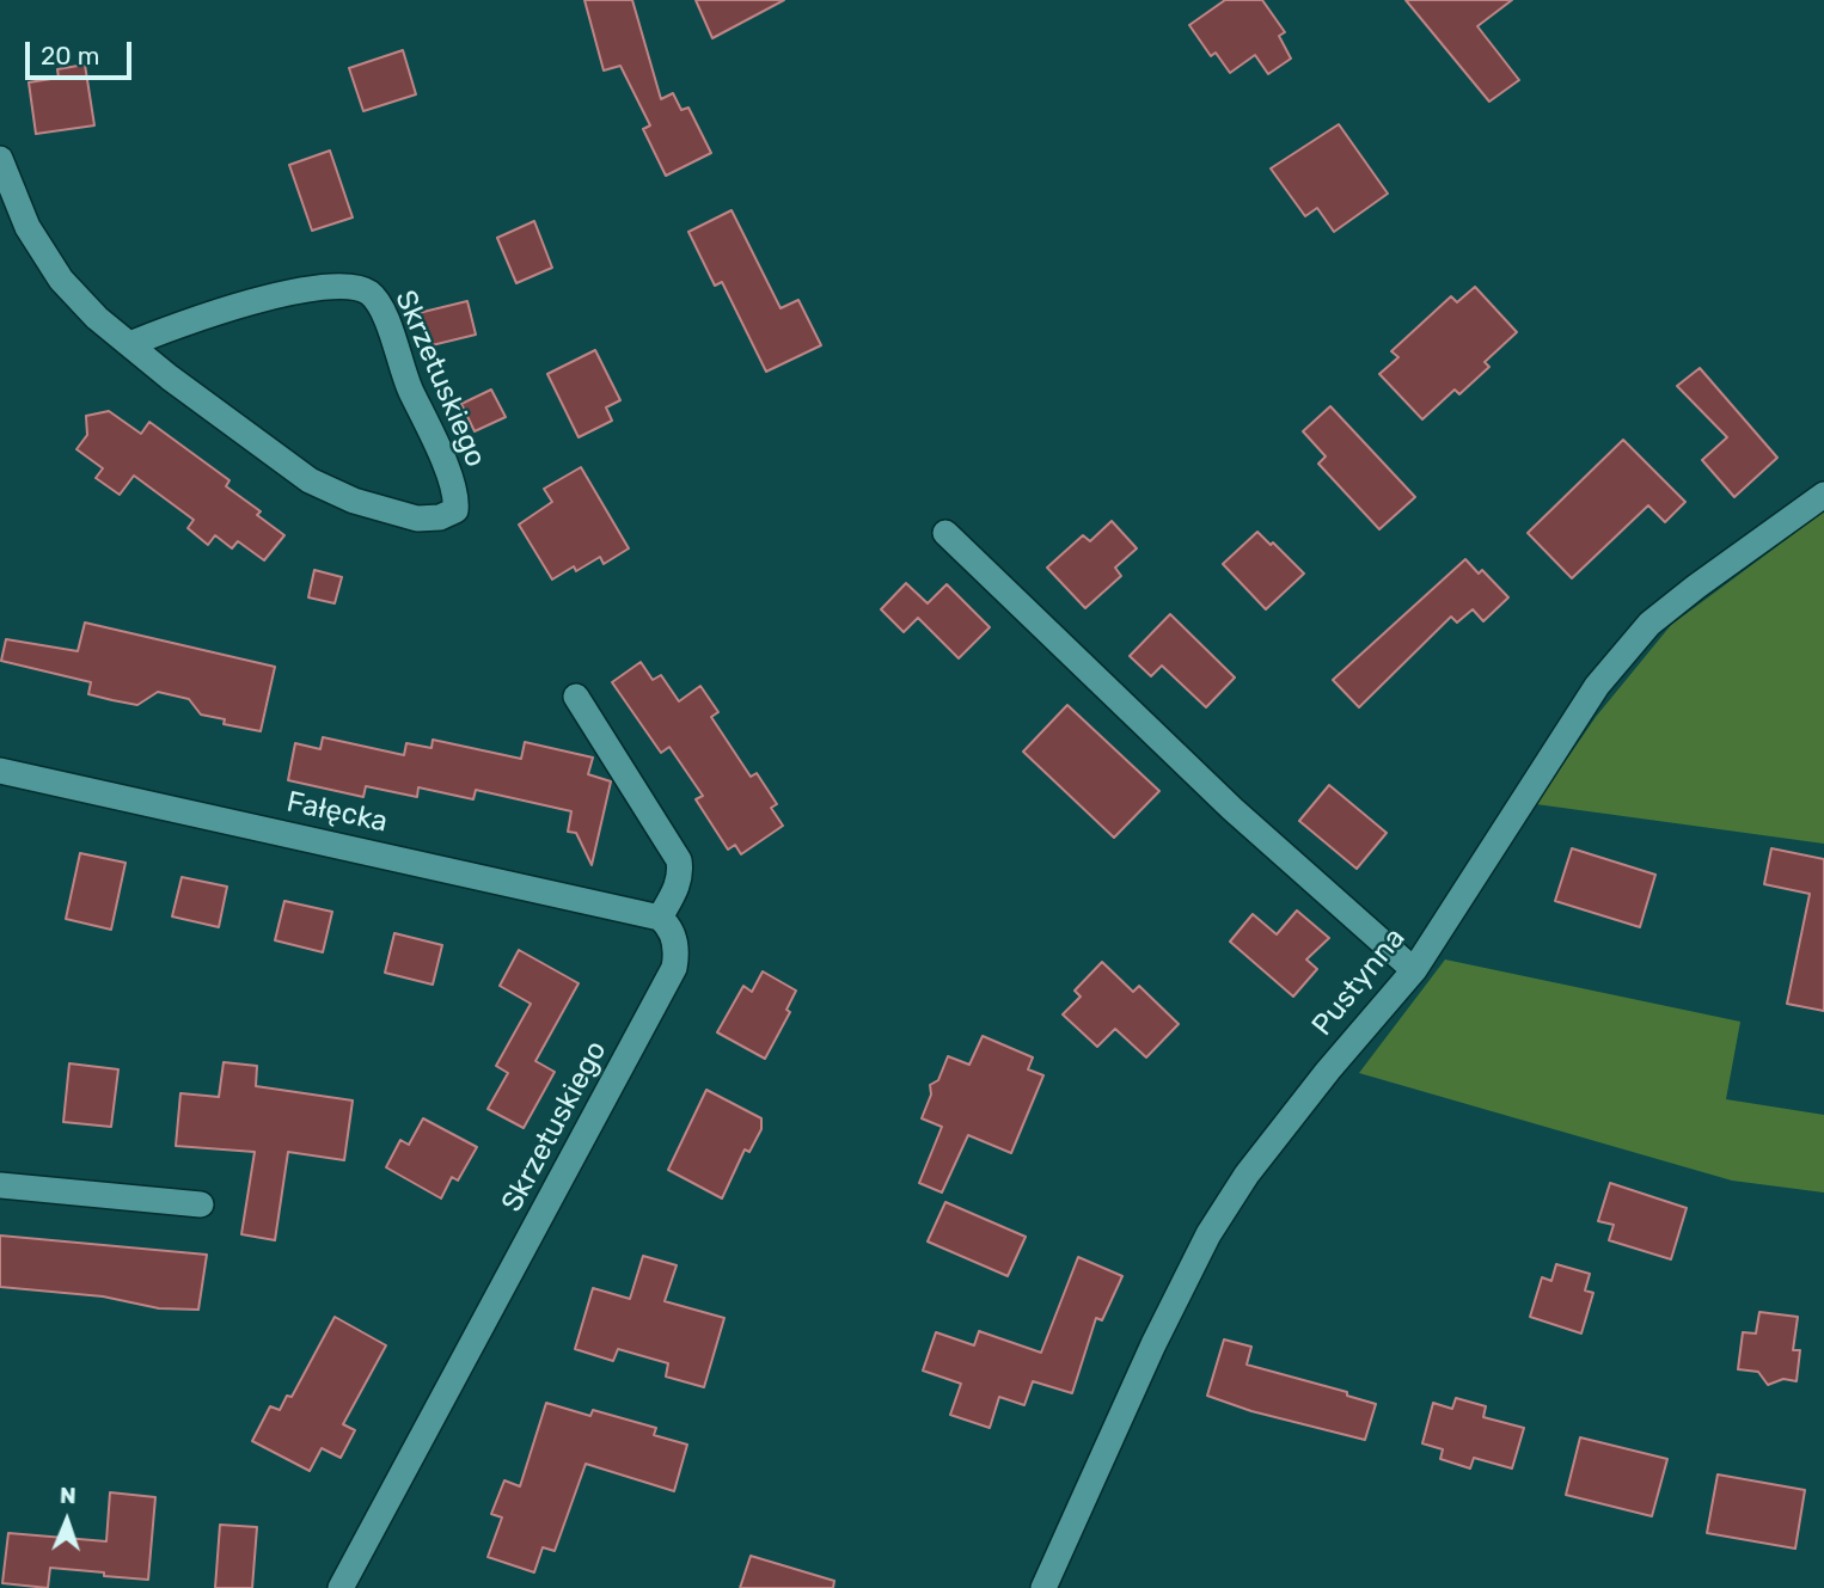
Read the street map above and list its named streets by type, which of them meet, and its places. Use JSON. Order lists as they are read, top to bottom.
{
  "streets": {
    "street": ["Skrzetuskiego", "Fałęcka", "Pustynna"]
  },
  "crossings": [
    ["Skrzetuskiego", "Fałęcka"]
  ],
  "scale_bar": "20 m",
  "north": "top"
}
